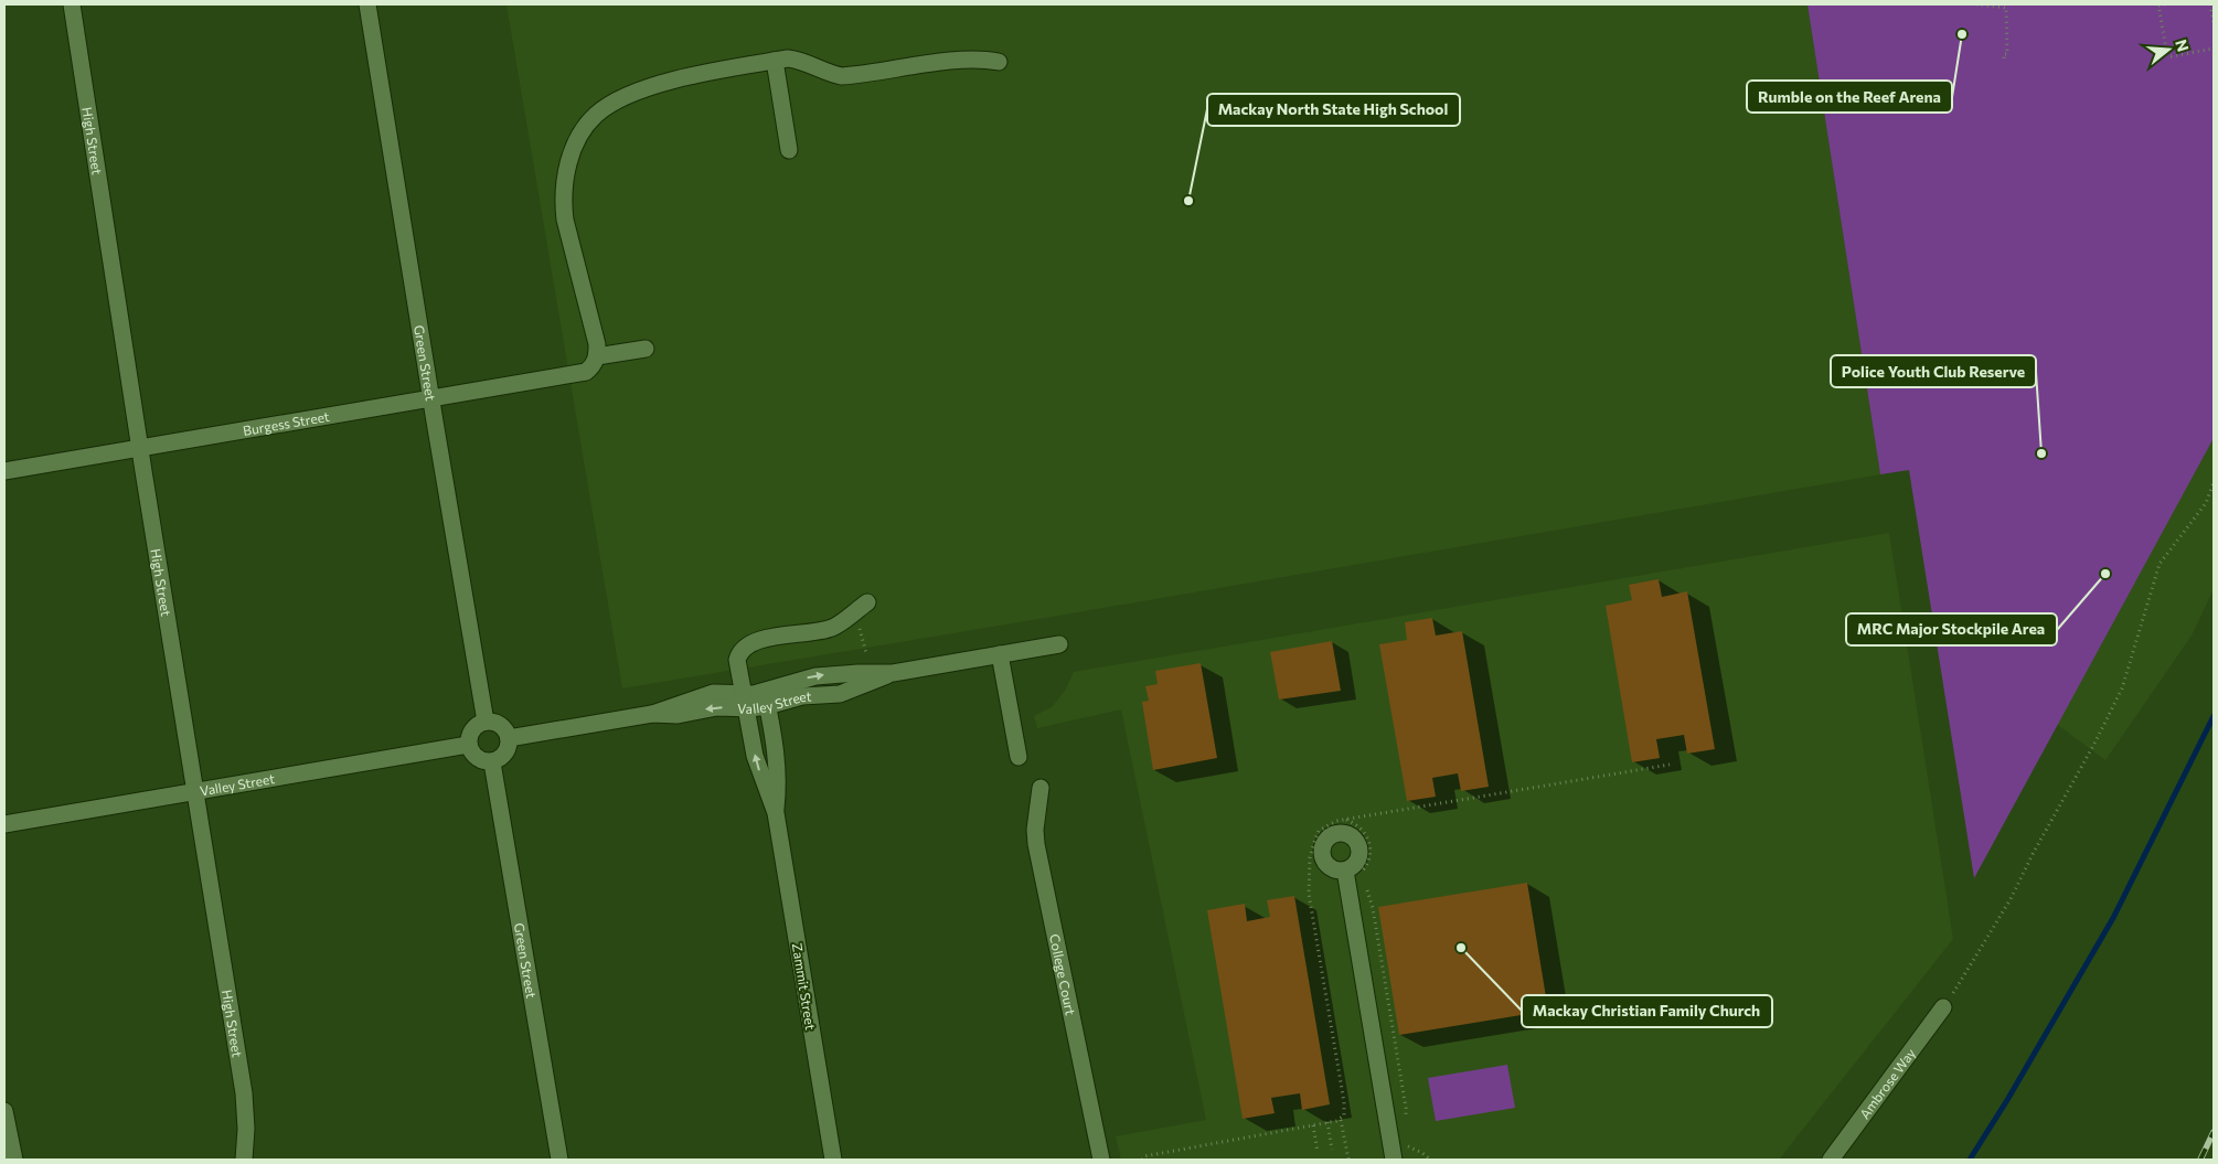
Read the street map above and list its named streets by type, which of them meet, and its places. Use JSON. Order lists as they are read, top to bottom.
{
  "streets": {
    "street": [
      "High Street",
      "Green Street",
      "Burgess Street",
      "Valley Street",
      "College Court",
      "Zammit Street",
      "Ambrose Way"
    ]
  },
  "crossings": [
    ["High Street", "Burgess Street"],
    ["High Street", "Valley Street"],
    ["Green Street", "Burgess Street"],
    ["Green Street", "Valley Street"],
    ["Valley Street", "Zammit Street"]
  ],
  "places": [
    "Rumble on the Reef Arena",
    "Mackay North State High School",
    "Police Youth Club Reserve",
    "MRC Major Stockpile Area",
    "Mackay Christian Family Church"
  ],
  "north": "right"
}
